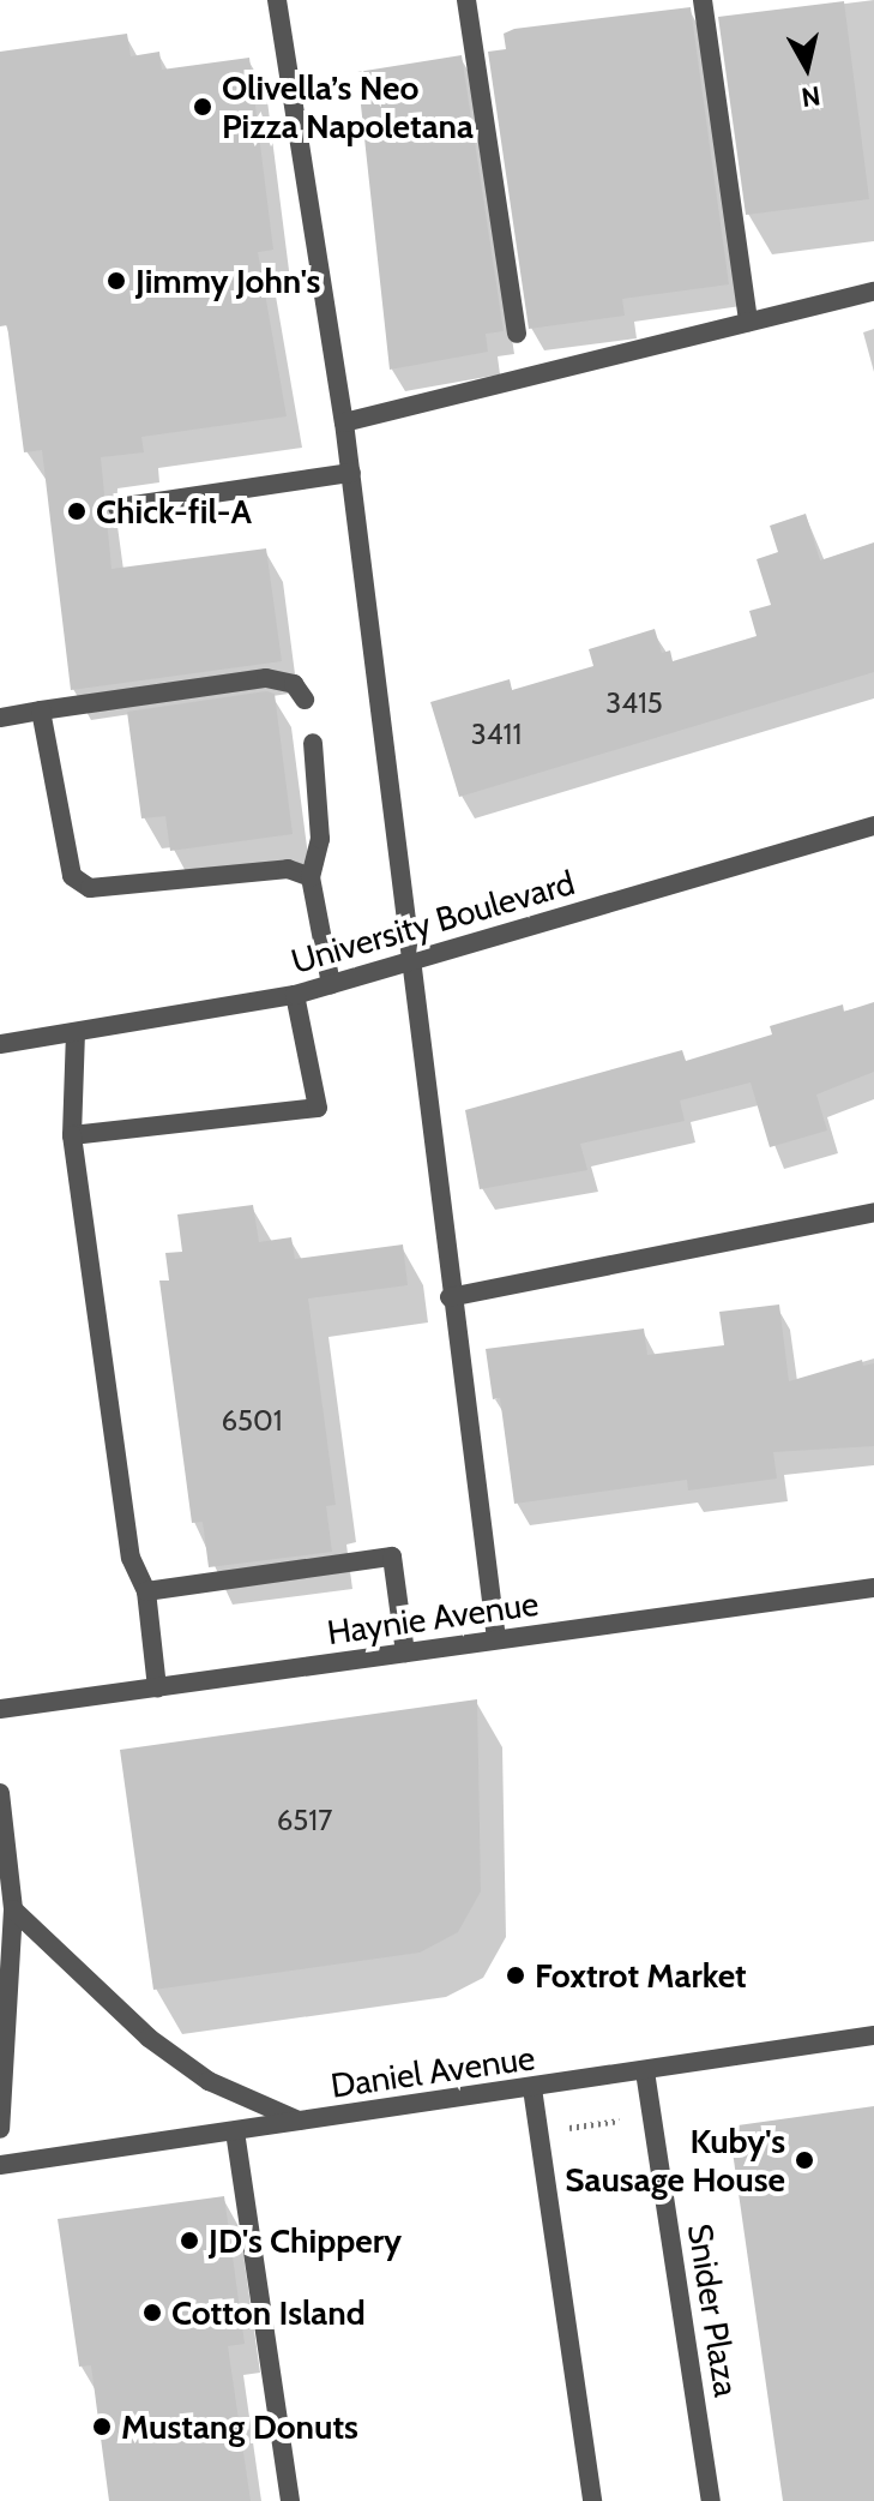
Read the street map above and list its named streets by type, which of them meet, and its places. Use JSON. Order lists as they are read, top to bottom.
{
  "streets": {
    "street": [
      "University Boulevard",
      "Haynie Avenue",
      "Daniel Avenue",
      "Snider Plaza"
    ]
  },
  "crossings": [
    ["Daniel Avenue", "Snider Plaza"]
  ],
  "places": [
    "Olivella’s Neo Pizza Napoletana",
    "Jimmy John's",
    "Chick-fil-A",
    "Foxtrot Market",
    "Kuby's Sausage House",
    "JD's Chippery",
    "Cotton Island",
    "Mustang Donuts"
  ],
  "house_numbers": [
    "3415",
    "3411",
    "6501",
    "6517"
  ],
  "north": "bottom"
}
